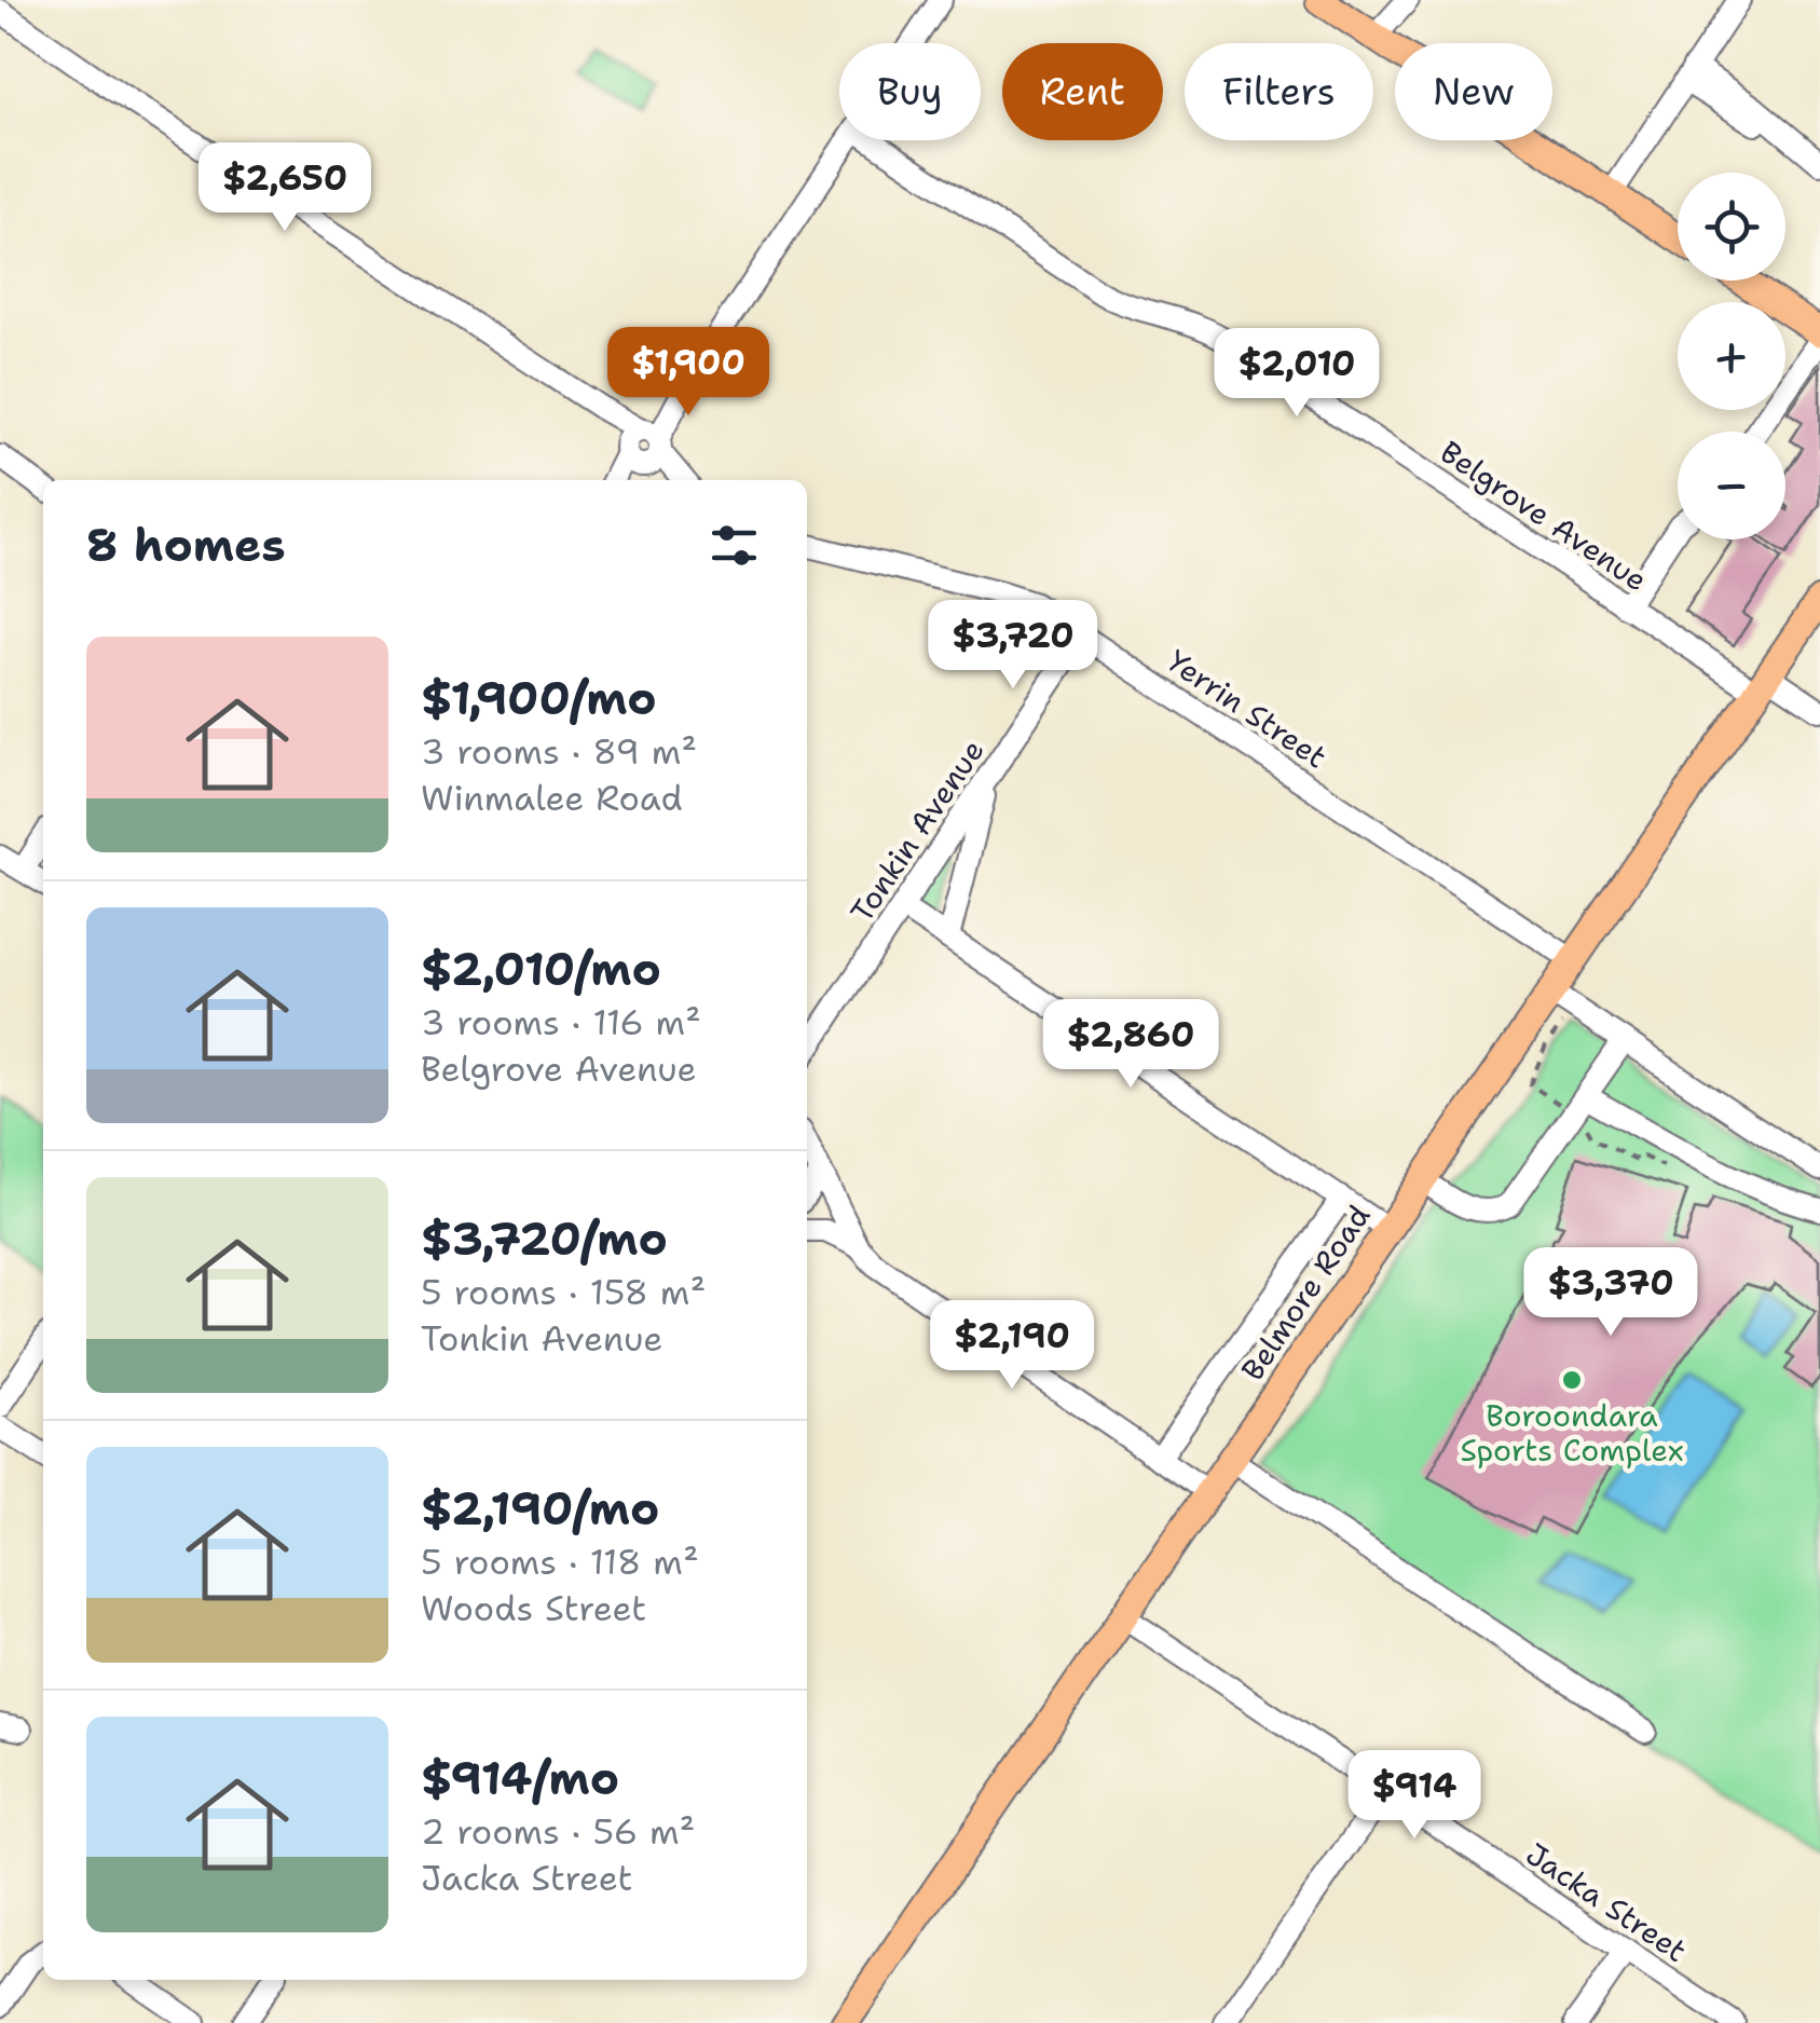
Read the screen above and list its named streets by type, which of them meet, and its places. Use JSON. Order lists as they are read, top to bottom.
{
  "streets": {
    "main road": ["Belmore Road"],
    "street": [
      "Belgrove Avenue",
      "Yerrin Street",
      "Tonkin Avenue",
      "Jacka Street"
    ]
  },
  "crossings": [
    ["Belgrove Avenue", "Belmore Road"],
    ["Yerrin Street", "Tonkin Avenue"],
    ["Yerrin Street", "Belmore Road"],
    ["Belmore Road", "Jacka Street"]
  ],
  "places": ["Boroondara Sports Complex"],
  "page": {
    "chip": [
      "Buy",
      "Rent",
      "Filters",
      "New"
    ],
    "price": [
      "$2,650",
      "$1,900",
      "$2,010",
      "$3,720",
      "$2,860",
      "$3,370",
      "$2,190",
      "$914"
    ],
    "map_buttons": ["+", "−"],
    "heading": "8 homes",
    "list": [
      {
        "name": "$1,900/mo",
        "note": "3 rooms · 89 m² · Winmalee Road"
      },
      {
        "name": "$2,010/mo",
        "note": "3 rooms · 116 m² · Belgrove Avenue"
      },
      {
        "name": "$3,720/mo",
        "note": "5 rooms · 158 m² · Tonkin Avenue"
      },
      {
        "name": "$2,190/mo",
        "note": "5 rooms · 118 m² · Woods Street"
      },
      {
        "name": "$914/mo",
        "note": "2 rooms · 56 m² · Jacka Street"
      }
    ]
  }
}
